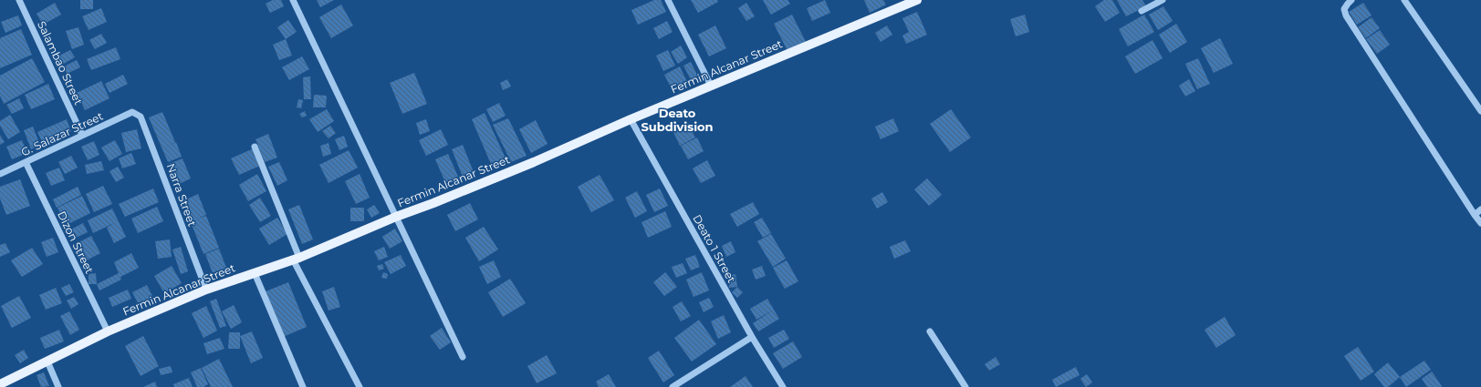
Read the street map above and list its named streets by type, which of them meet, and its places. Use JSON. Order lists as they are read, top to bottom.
{
  "streets": {
    "main road": ["Fermin Alcanar Street"],
    "street": [
      "Salambao Street",
      "G. Salazar Street",
      "Narra Street",
      "Dizon Street",
      "Deato 1 Street"
    ]
  },
  "crossings": [
    ["Salambao Street", "G. Salazar Street"],
    ["Fermin Alcanar Street", "Narra Street"],
    ["Fermin Alcanar Street", "Dizon Street"],
    ["Fermin Alcanar Street", "Deato 1 Street"],
    ["G. Salazar Street", "Narra Street"],
    ["G. Salazar Street", "Dizon Street"]
  ],
  "districts": ["Deato Subdivision"]
}
